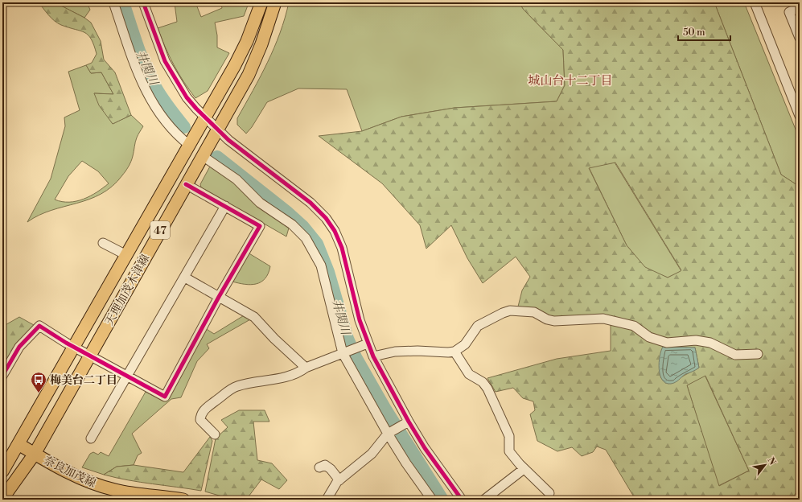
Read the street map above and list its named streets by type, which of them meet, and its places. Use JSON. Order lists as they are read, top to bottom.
{
  "streets": {
    "main road": ["47", "天理加茂木津線", "奈良加茂線"]
  },
  "crossings": [
    ["天理加茂木津線", "奈良加茂線"]
  ],
  "districts": ["城山台十二丁目"],
  "water": ["井関川"],
  "places": {
    "bus stop": ["梅美台二丁目"]
  },
  "scale_bar": "50 m",
  "north": "top right"
}
